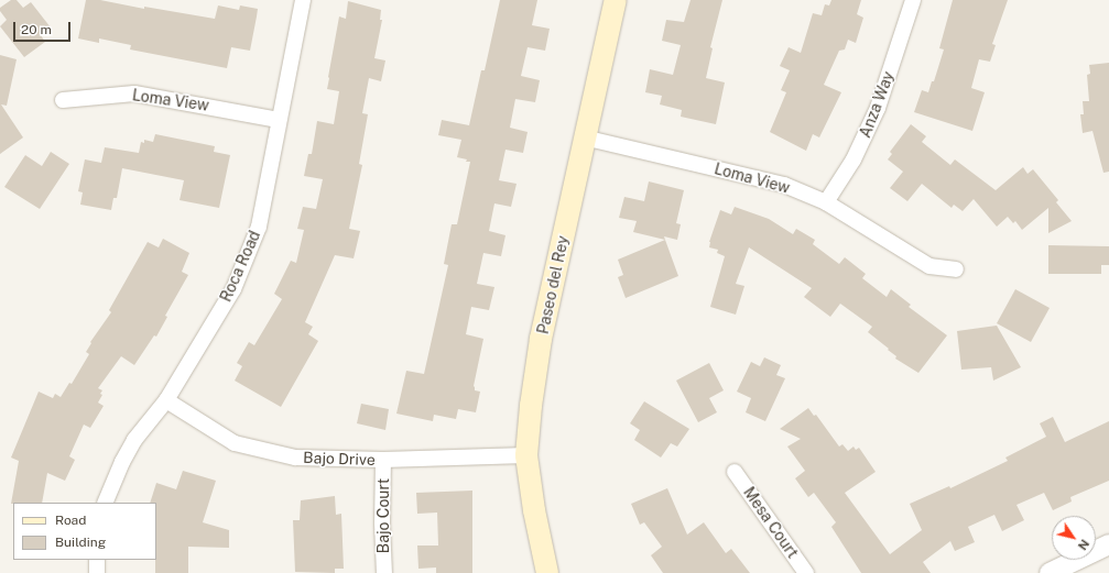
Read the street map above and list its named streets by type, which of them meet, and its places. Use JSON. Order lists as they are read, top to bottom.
{
  "streets": {
    "main road": ["Paseo del Rey"],
    "street": [
      "Loma View",
      "Anza Way",
      "Roca Road",
      "Bajo Drive",
      "Bajo Court",
      "Mesa Court"
    ]
  },
  "crossings": [
    ["Loma View", "Anza Way"],
    ["Loma View", "Roca Road"],
    ["Loma View", "Paseo del Rey"],
    ["Roca Road", "Bajo Drive"],
    ["Paseo del Rey", "Bajo Drive"],
    ["Bajo Drive", "Bajo Court"]
  ],
  "legend": ["Road", "Building"],
  "scale_bar": "20 m",
  "north": "bottom right"
}
